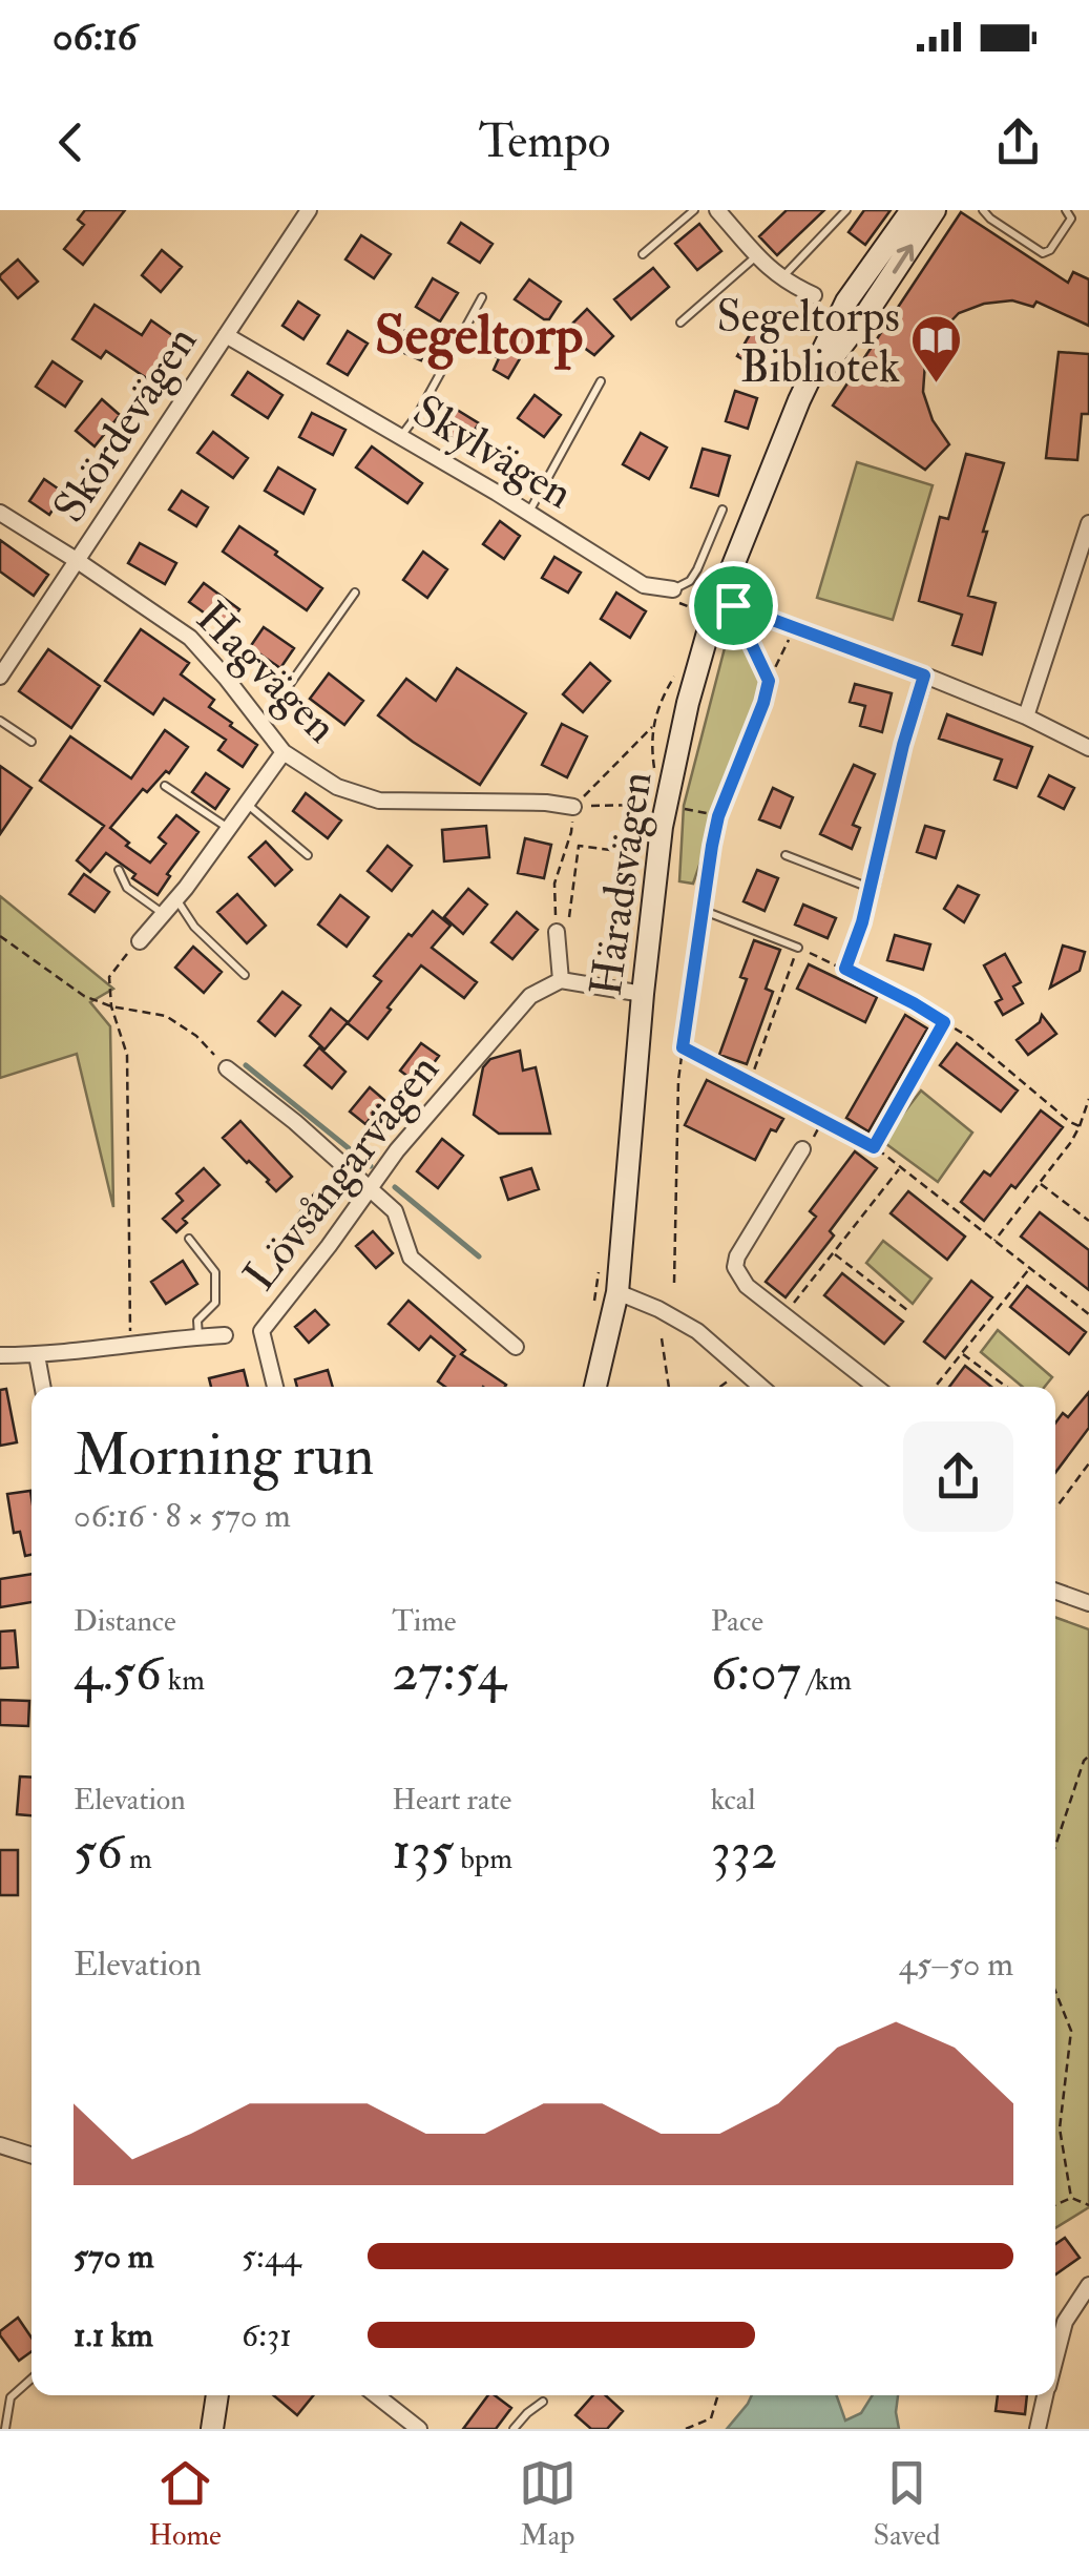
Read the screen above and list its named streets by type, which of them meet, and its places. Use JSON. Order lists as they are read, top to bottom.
{
  "streets": {
    "street": [
      "Skördevägen",
      "Skylvägen",
      "Hagvägen",
      "Häradsvägen",
      "Lövsångarvägen"
    ]
  },
  "crossings": [
    ["Skördevägen", "Skylvägen"],
    ["Skördevägen", "Hagvägen"]
  ],
  "districts": ["Segeltorp"],
  "places": {
    "library": ["Segeltorps Bibliotek"]
  },
  "page": {
    "status": "06:16",
    "header": "Tempo",
    "heading": ["Morning run", "06:16 · 8 × 570 m"],
    "stats": [
      ["Distance", "4.56 km"],
      ["Time", "27:54"],
      ["Pace", "6:07 /km"],
      ["Elevation", "56 m"],
      ["Heart rate", "135 bpm"],
      ["kcal", "332"]
    ],
    "chart": ["Elevation", "45–50 m"],
    "list": [
      {
        "name": "570 m",
        "note": "5:44"
      },
      {
        "name": "1.1 km",
        "note": "6:31"
      }
    ],
    "tabs": ["Home", "Map", "Saved"]
  }
}
